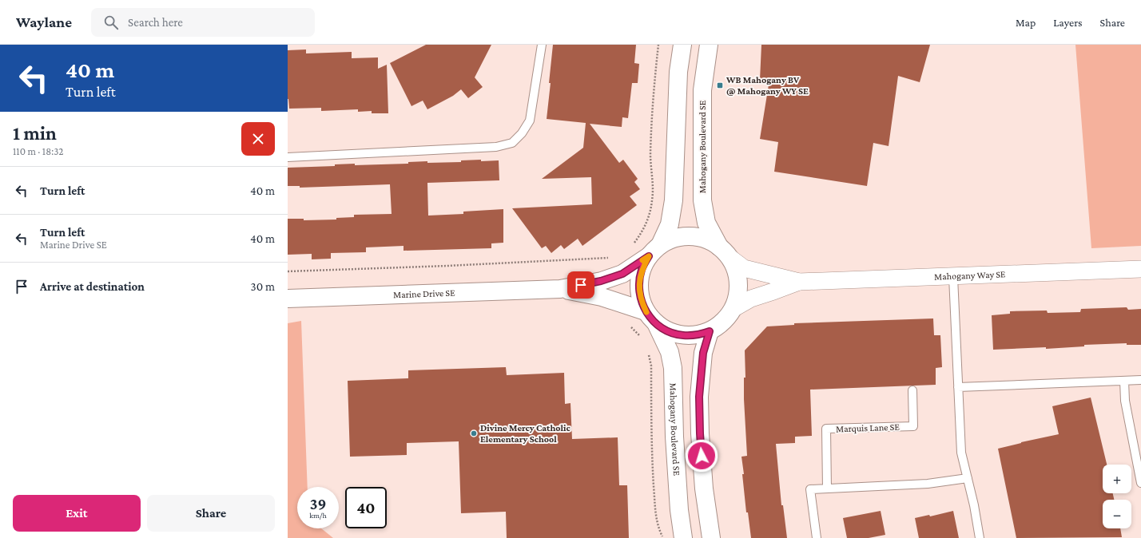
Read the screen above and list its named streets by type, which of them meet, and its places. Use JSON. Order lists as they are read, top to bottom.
{
  "streets": {
    "street": ["Mahogany Boulevard SE", "Mahogany Way SE", "Marine Drive SE"],
    "lane": ["Marquis Lane SE"]
  },
  "crossings": [
    ["Mahogany Boulevard SE", "Mahogany Way SE"],
    ["Mahogany Boulevard SE", "Marine Drive SE"],
    ["Mahogany Way SE", "Marine Drive SE"]
  ],
  "places": {
    "transit": ["WB Mahogany BV @ Mahogany WY SE"],
    "other": ["Divine Mercy Catholic Elementary School"]
  },
  "page": {
    "header": "Waylane",
    "search": "Search here",
    "nav": ["Map", "Layers", "Share"],
    "turn": ["40 m", "Turn left"],
    "heading": ["1 min", "110 m · 18:32"],
    "list": [
      {
        "name": "Turn left",
        "value": "40 m"
      },
      {
        "name": "Turn left",
        "note": "Marine Drive SE",
        "value": "40 m"
      },
      {
        "name": "Arrive at destination",
        "value": "30 m"
      }
    ],
    "map_buttons": ["+", "−"],
    "speed": "39 km/h",
    "limit": "40",
    "buttons": ["Exit", "Share"]
  }
}
